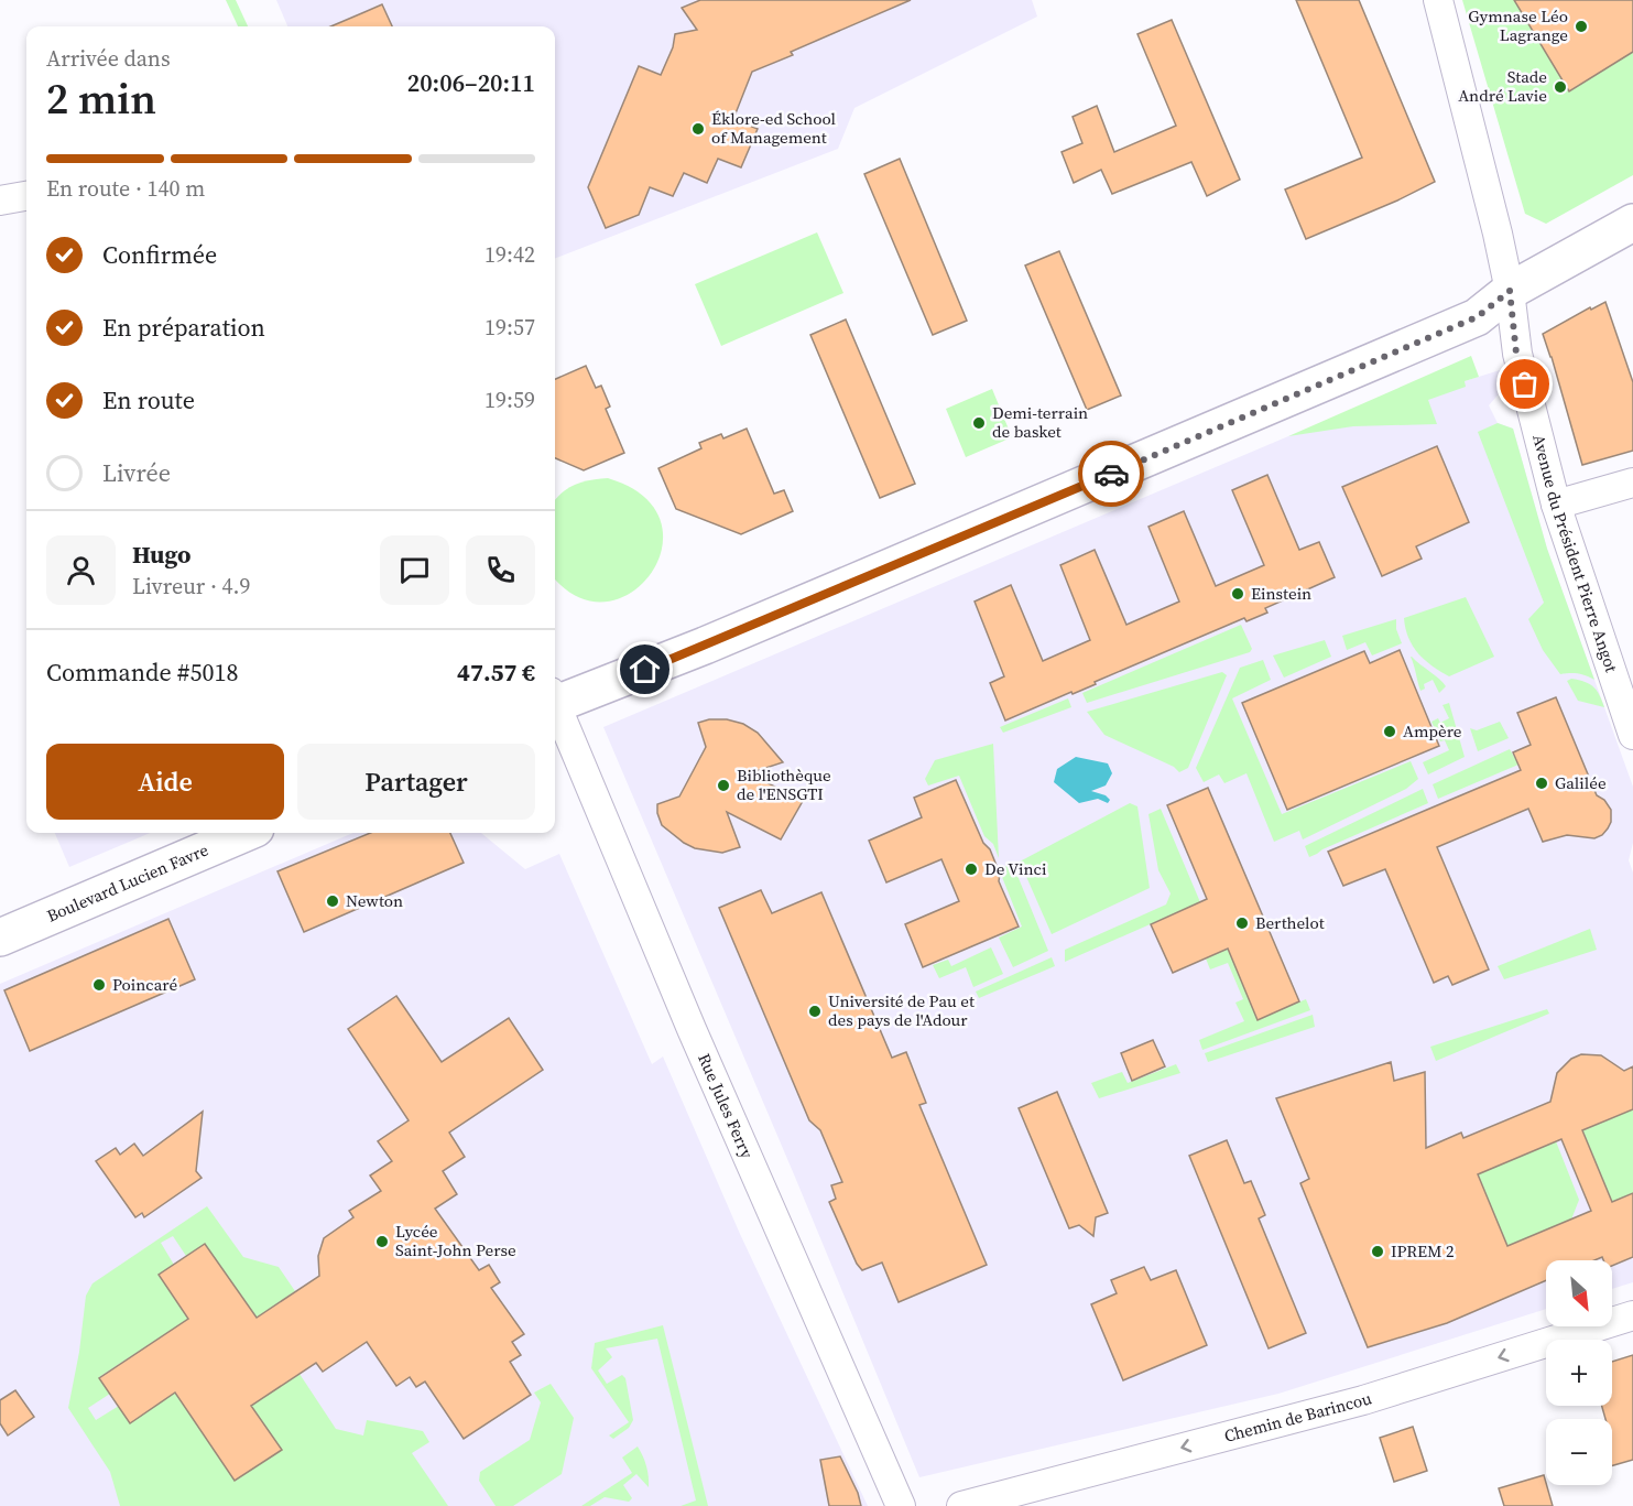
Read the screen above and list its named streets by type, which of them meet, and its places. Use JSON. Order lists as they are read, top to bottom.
{
  "streets": {
    "street": [
      "Avenue du Président Pierre Angot",
      "Boulevard Lucien Favre",
      "Rue Jules Ferry",
      "Chemin de Barincou"
    ]
  },
  "one_way": ["Chemin de Barincou"],
  "places": [
    "Gymnase Léo Lagrange",
    "Stade André Lavie",
    "Éklore-ed School of Management",
    "Demi-terrain de basket",
    "Einstein",
    "Ampère",
    "Galilée",
    "Bibliothèque de l'ENSGTI",
    "De Vinci",
    "Newton",
    "Berthelot",
    "Poincaré",
    "Université de Pau et des pays de l'Adour",
    "Lycée Saint-John Perse",
    "IPREM 2"
  ],
  "north": "bottom right",
  "page": {
    "heading": ["2 min", "Arrivée dans", "20:06–20:11"],
    "panel": [
      "Hugo",
      "Livreur · 4.9",
      "Commande #5018",
      "47.57 €"
    ],
    "bar": "En route · 140 m",
    "list": [
      ["Confirmée", "19:42"],
      ["En préparation", "19:57"],
      ["En route", "19:59"],
      "Livrée"
    ],
    "buttons": ["Aide", "Partager"],
    "map_buttons": ["+", "−"]
  }
}
